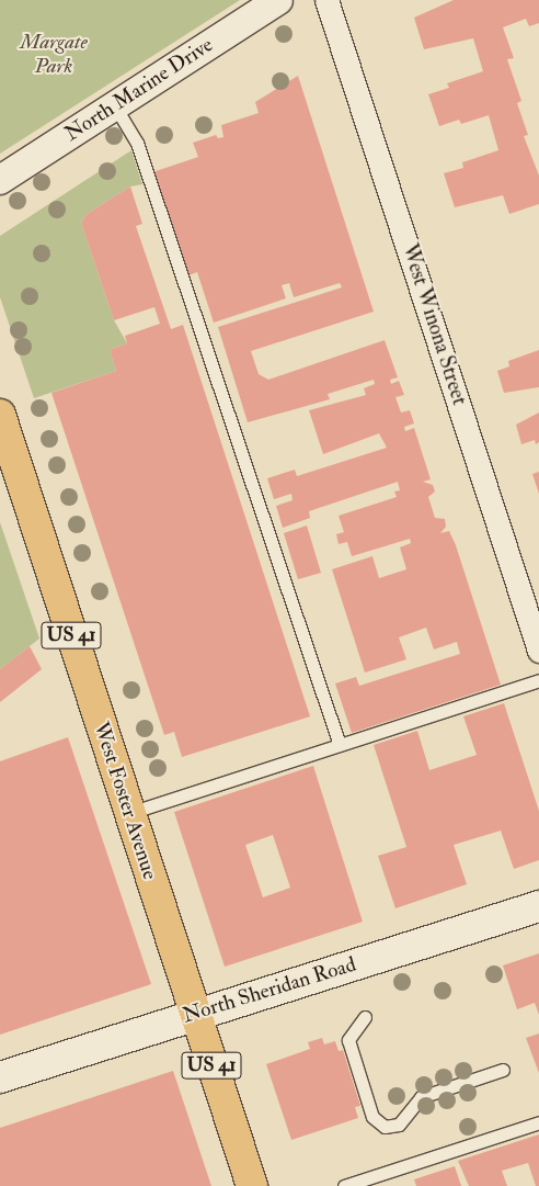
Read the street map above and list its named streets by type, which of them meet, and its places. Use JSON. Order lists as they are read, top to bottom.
{
  "streets": {
    "main road": ["US 41", "West Foster Avenue", "North Sheridan Road"],
    "street": ["North Marine Drive", "West Winona Street"]
  },
  "crossings": [
    ["West Foster Avenue", "North Sheridan Road"]
  ],
  "parks": ["Margate Park"]
}
